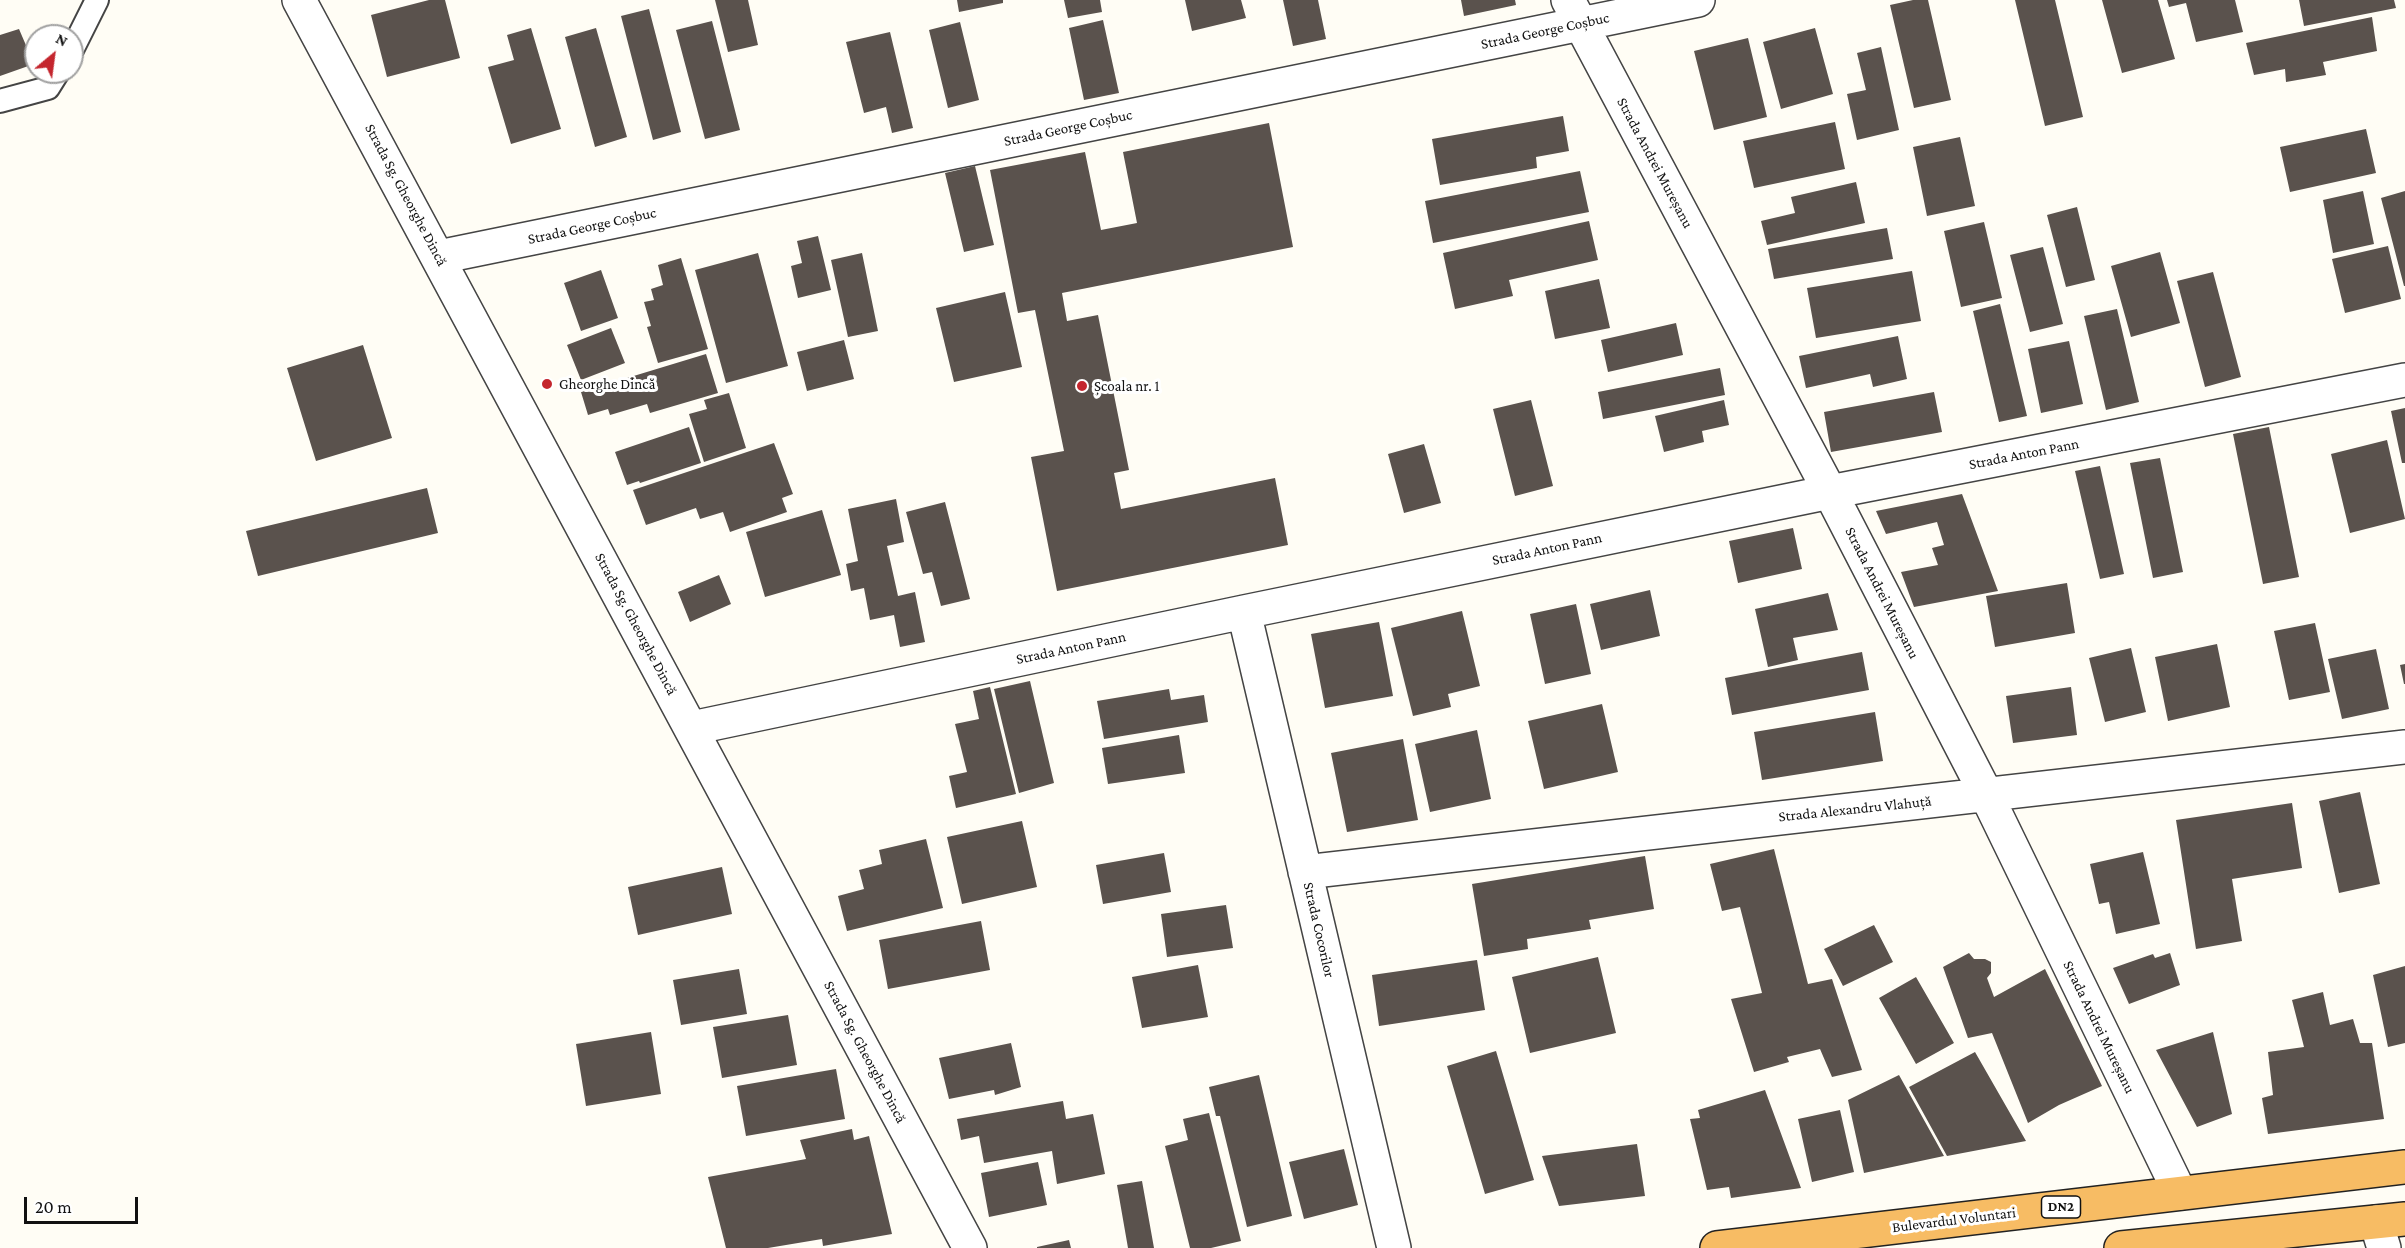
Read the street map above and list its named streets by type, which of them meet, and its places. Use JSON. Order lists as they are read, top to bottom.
{
  "streets": {
    "highway": ["DN2", "Bulevardul Voluntari"],
    "street": [
      "Strada George Coșbuc",
      "Strada Andrei Mureșanu",
      "Strada Sg. Gheorghe Dincă",
      "Strada Anton Pann",
      "Strada Alexandru Vlahuță",
      "Strada Cocorilor"
    ]
  },
  "crossings": [
    ["Strada George Coșbuc", "Strada Andrei Mureșanu"],
    ["Strada George Coșbuc", "Strada Sg. Gheorghe Dincă"],
    ["Strada Andrei Mureșanu", "Strada Anton Pann"],
    ["Strada Andrei Mureșanu", "Strada Alexandru Vlahuță"],
    ["Strada Andrei Mureșanu", "Bulevardul Voluntari"],
    ["Strada Sg. Gheorghe Dincă", "Strada Anton Pann"],
    ["Strada Anton Pann", "Strada Cocorilor"],
    ["Strada Alexandru Vlahuță", "Strada Cocorilor"]
  ],
  "places": ["Gheorghe Dincă", "Școala nr. 1"],
  "scale_bar": "20 m",
  "north": "top right"
}
